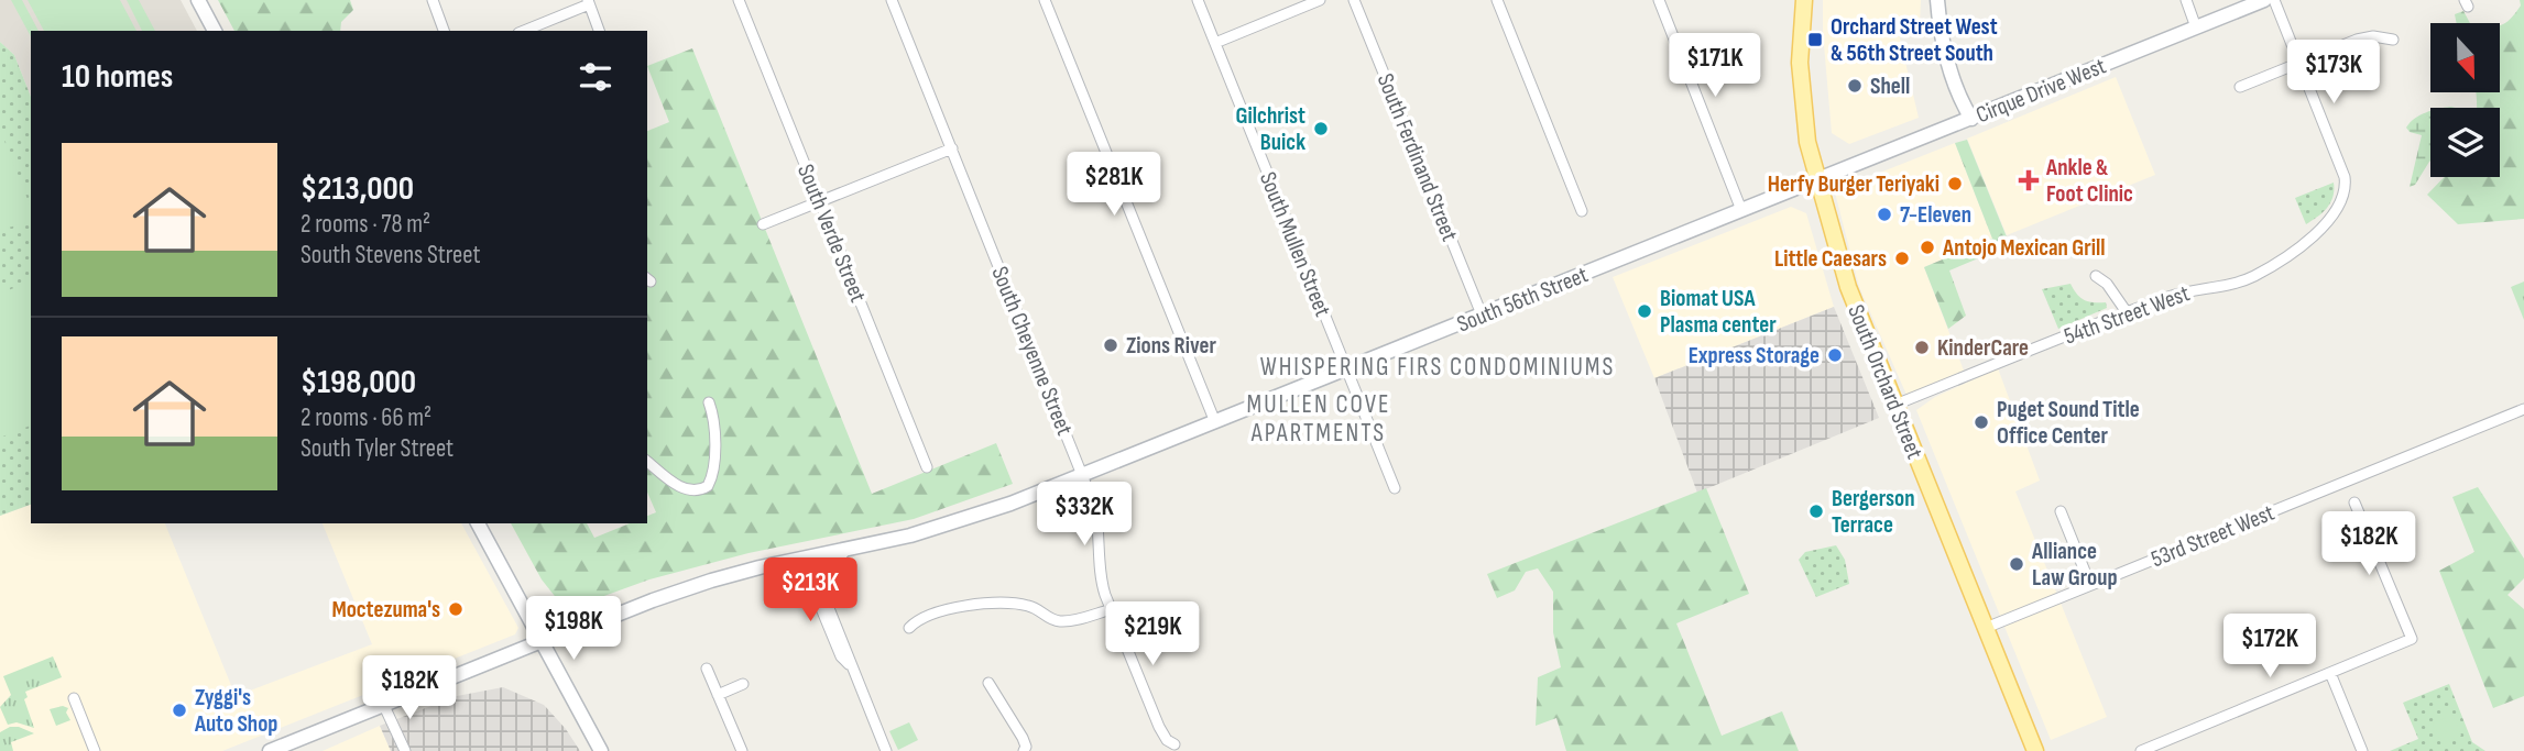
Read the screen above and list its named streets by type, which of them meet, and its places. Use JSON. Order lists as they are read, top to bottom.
{
  "streets": {
    "main road": ["Cirque Drive West", "South 56th Street", "South Orchard Street"],
    "street": [
      "South Ferdinand Street",
      "South Verde Street",
      "South Mullen Street",
      "54th Street West",
      "South Cheyenne Street",
      "53rd Street West"
    ]
  },
  "crossings": [
    ["Cirque Drive West", "South 56th Street"],
    ["Cirque Drive West", "South Orchard Street"],
    ["South Ferdinand Street", "South 56th Street"],
    ["South Mullen Street", "South 56th Street"],
    ["South 56th Street", "South Cheyenne Street"],
    ["South 56th Street", "South Orchard Street"],
    ["54th Street West", "South Orchard Street"],
    ["South Orchard Street", "53rd Street West"]
  ],
  "districts": ["WHISPERING FIRS CONDOMINIUMS", "MULLEN COVE APARTMENTS"],
  "places": {
    "transit": ["Orchard Street West & 56th Street South"],
    "other": [
      "Shell",
      "Gilchrist Buick",
      "Herfy Burger Teriyaki",
      "7-Eleven",
      "Antojo Mexican Grill",
      "Little Caesars",
      "Biomat USA Plasma center",
      "Zions River",
      "KinderCare",
      "Express Storage",
      "Puget Sound Title Office Center",
      "Bergerson Terrace",
      "Alliance Law Group",
      "Moctezuma's",
      "Zyggi's Auto Shop"
    ],
    "health": ["Ankle & Foot Clinic"]
  },
  "north": "bottom",
  "page": {
    "heading": "10 homes",
    "price": [
      "$171K",
      "$173K",
      "$281K",
      "$332K",
      "$182K",
      "$213K",
      "$198K",
      "$219K",
      "$172K",
      "$182K"
    ],
    "list": [
      {
        "name": "$213,000",
        "note": "2 rooms · 78 m² · South Stevens Street"
      },
      {
        "name": "$198,000",
        "note": "2 rooms · 66 m² · South Tyler Street"
      }
    ]
  }
}
